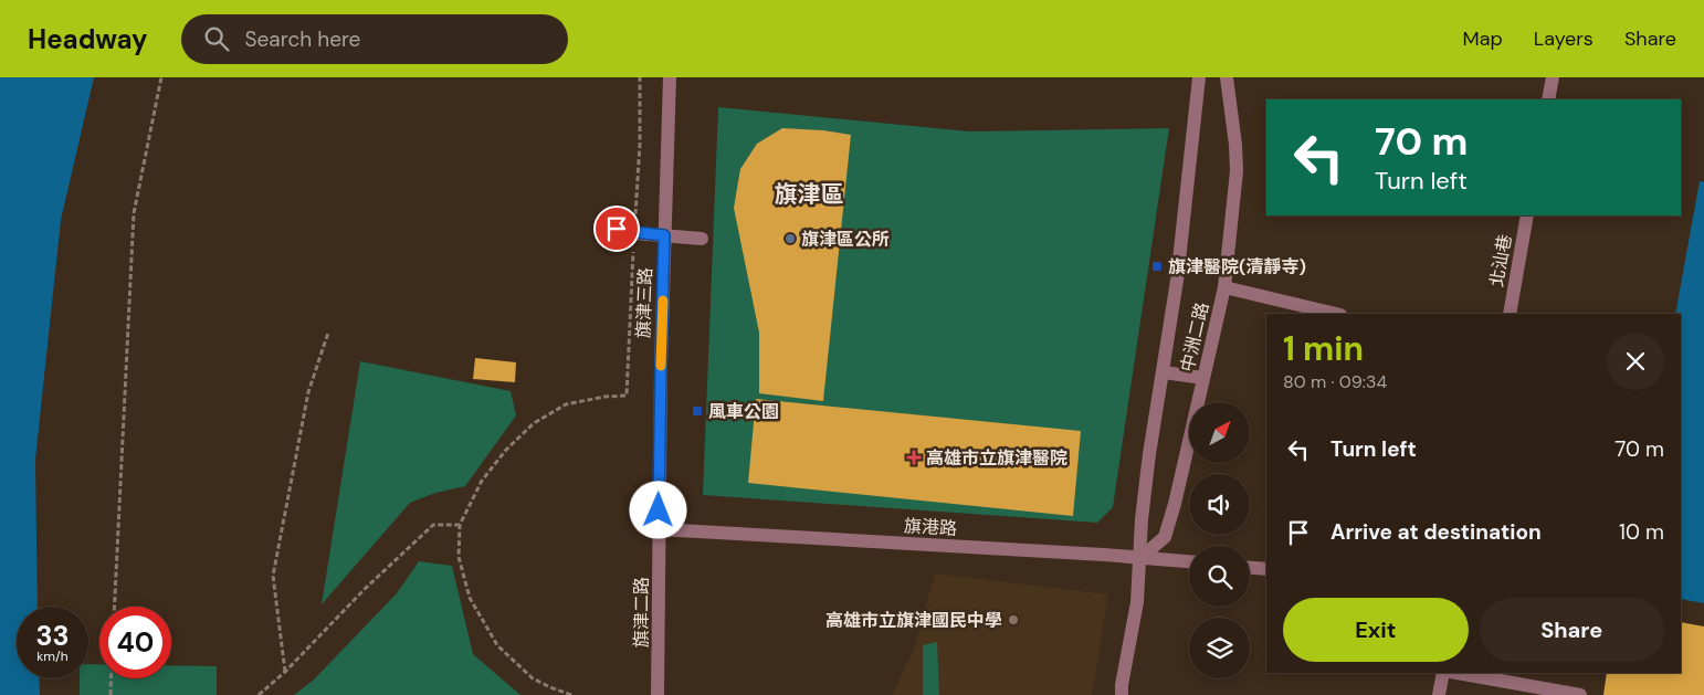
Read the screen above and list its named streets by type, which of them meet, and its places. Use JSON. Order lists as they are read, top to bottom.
{
  "streets": {
    "street": [
      "北汕巷",
      "旗津三路",
      "中洲二路",
      "旗港路",
      "旗津二路"
    ]
  },
  "crossings": [
    ["旗津三路", "旗港路"],
    ["旗津三路", "旗津二路"],
    ["中洲二路", "旗港路"],
    ["旗港路", "旗津二路"]
  ],
  "districts": ["旗津區"],
  "places": {
    "other": ["旗津區公所", "高雄市立旗津國民中學"],
    "transit": ["旗津醫院(清靜寺)", "風車公園"],
    "health": ["高雄市立旗津醫院"]
  },
  "north": "top right",
  "page": {
    "header": "Headway",
    "search": "Search here",
    "nav": ["Map", "Layers", "Share"],
    "turn": ["70 m", "Turn left"],
    "heading": ["1 min", "80 m · 09:34"],
    "list": [
      {
        "name": "Turn left",
        "value": "70 m"
      },
      {
        "name": "Arrive at destination",
        "value": "10 m"
      }
    ],
    "buttons": ["Exit", "Share"],
    "speed": "33 km/h",
    "limit": "40"
  }
}
